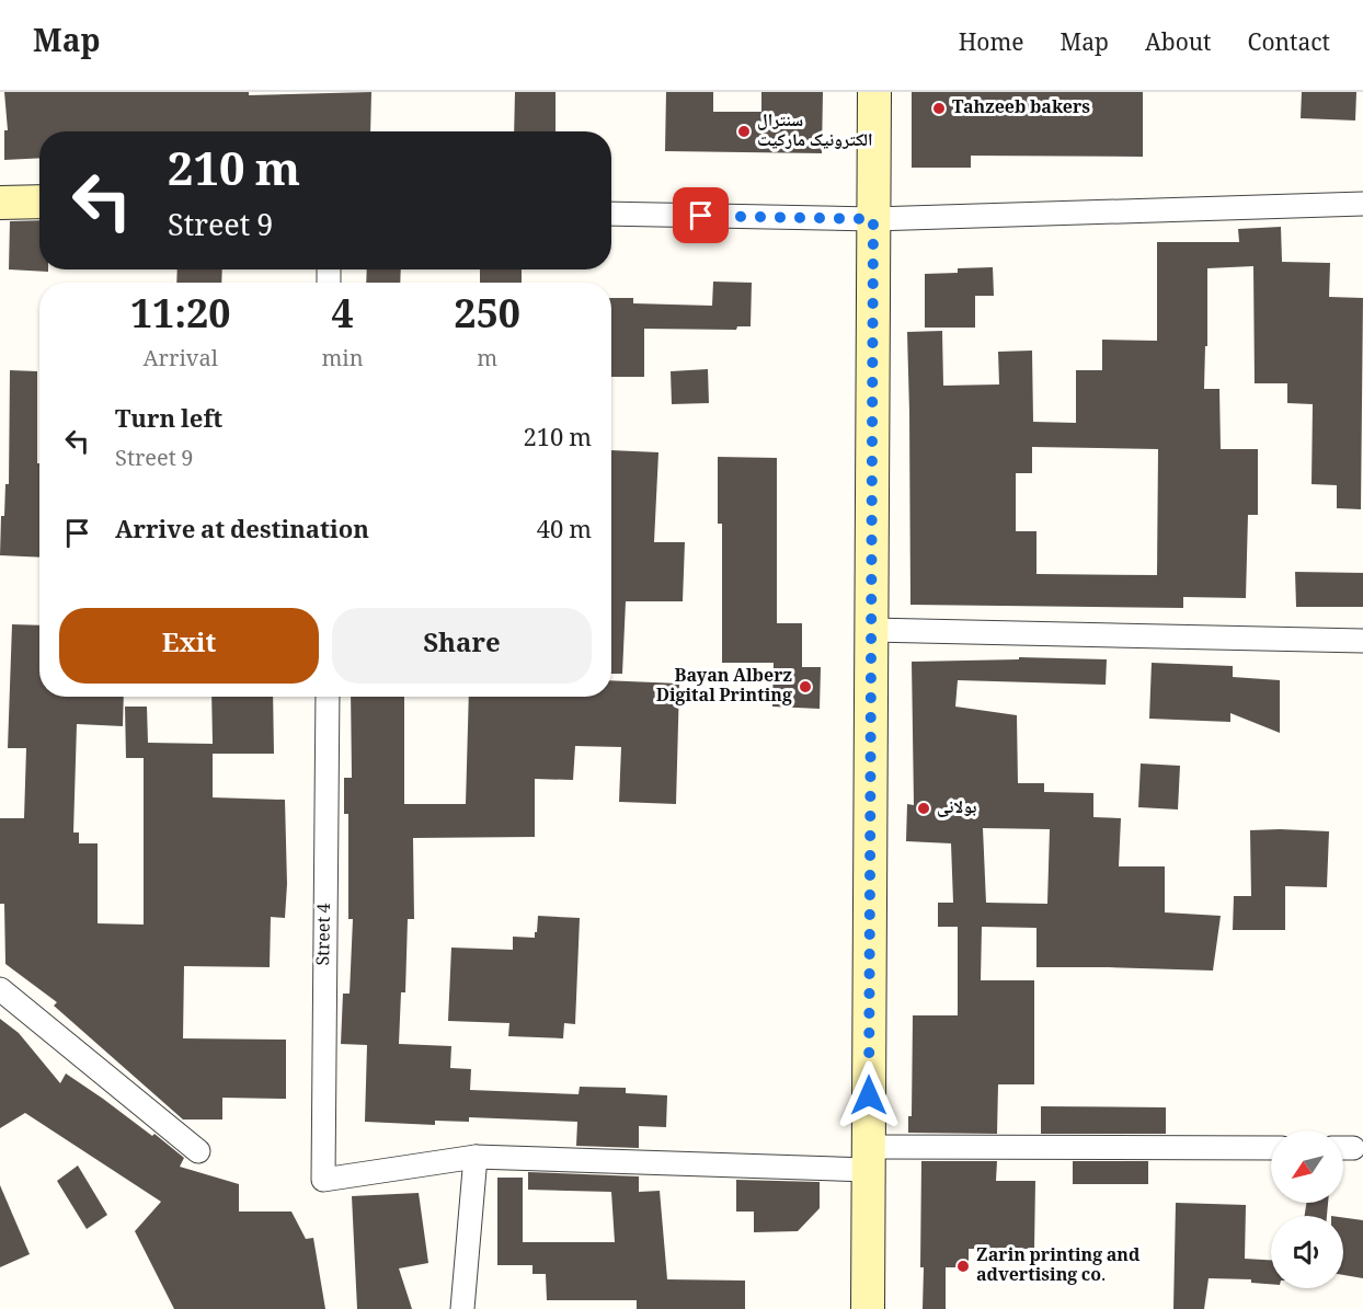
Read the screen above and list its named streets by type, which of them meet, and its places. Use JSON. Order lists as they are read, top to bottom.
{
  "streets": {
    "street": ["Street 4"]
  },
  "places": [
    "Tahzeeb bakers",
    "سنترال الکترونیک مارکیت",
    "Bayan Alberz Digital Printing",
    "بولانی",
    "Zarin printing and advertising co."
  ],
  "north": "bottom left",
  "page": {
    "header": "Map",
    "nav": [
      "Home",
      "Map",
      "About",
      "Contact"
    ],
    "turn": ["210 m", "Street 9"],
    "eta": [
      "11:20",
      "Arrival",
      "4",
      "min",
      "250",
      "m"
    ],
    "list": [
      {
        "name": "Turn left",
        "note": "Street 9",
        "value": "210 m"
      },
      {
        "name": "Arrive at destination",
        "value": "40 m"
      }
    ],
    "buttons": ["Exit", "Share"]
  }
}
